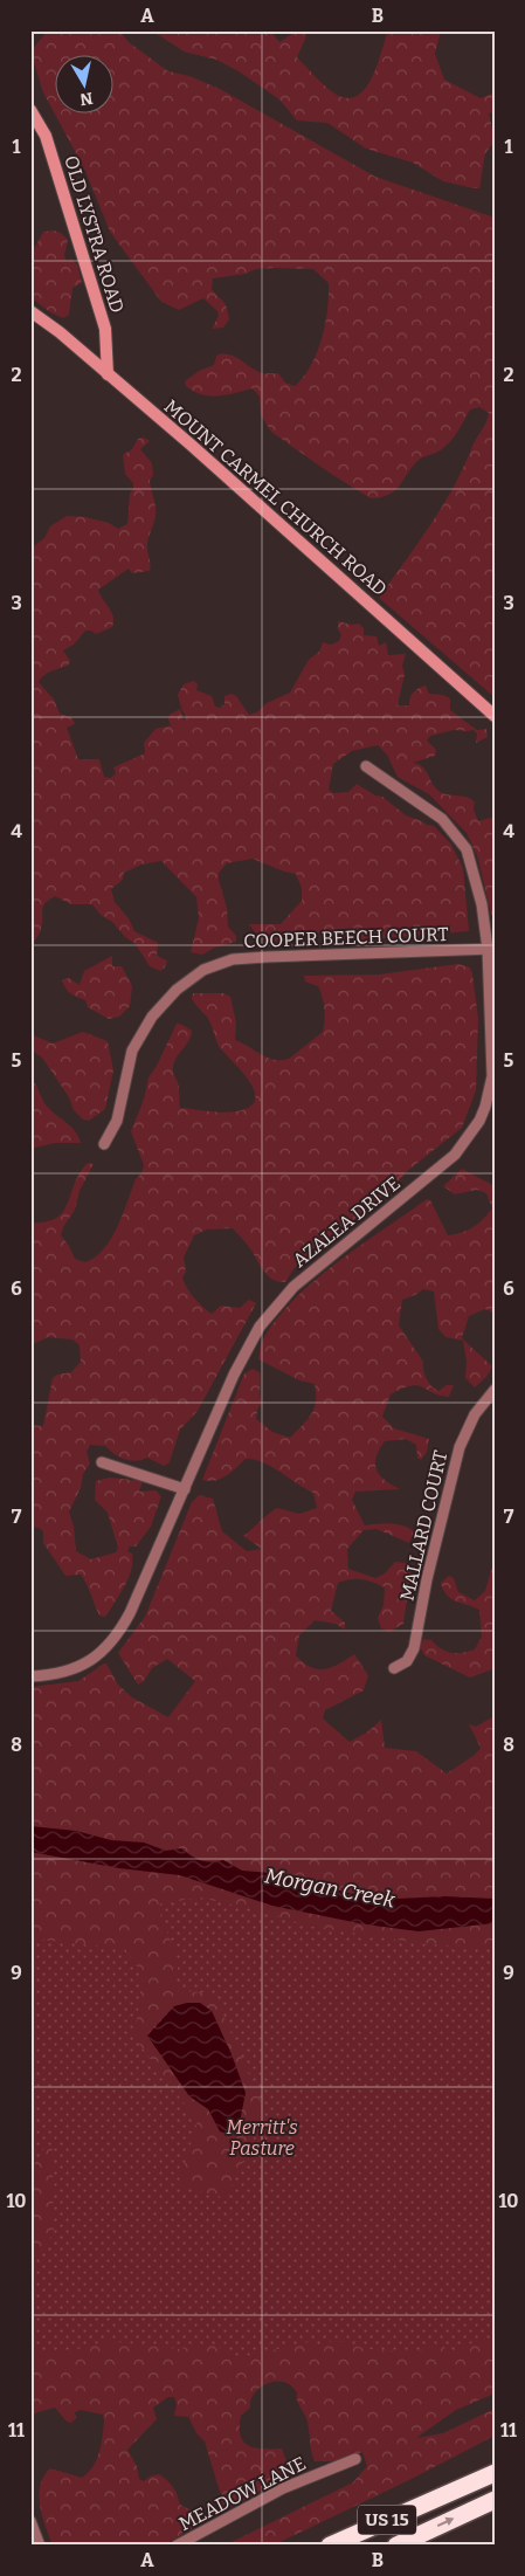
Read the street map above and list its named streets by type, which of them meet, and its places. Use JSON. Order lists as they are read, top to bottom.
{
  "streets": {
    "highway": ["US 15"],
    "main road": ["OLD LYSTRA ROAD", "MOUNT CARMEL CHURCH ROAD"],
    "street": [
      "COOPER BEECH COURT",
      "AZALEA DRIVE",
      "MALLARD COURT",
      "MEADOW LANE"
    ]
  },
  "crossings": [
    ["OLD LYSTRA ROAD", "MOUNT CARMEL CHURCH ROAD"],
    ["COOPER BEECH COURT", "AZALEA DRIVE"]
  ],
  "water": ["Morgan Creek"],
  "parks": ["Merritt's Pasture"],
  "north": "bottom",
  "grid": {
    "columns": ["A", "B"],
    "rows": [
      "1",
      "2",
      "3",
      "4",
      "5",
      "6",
      "7",
      "8",
      "9",
      "10",
      "11"
    ]
  }
}
